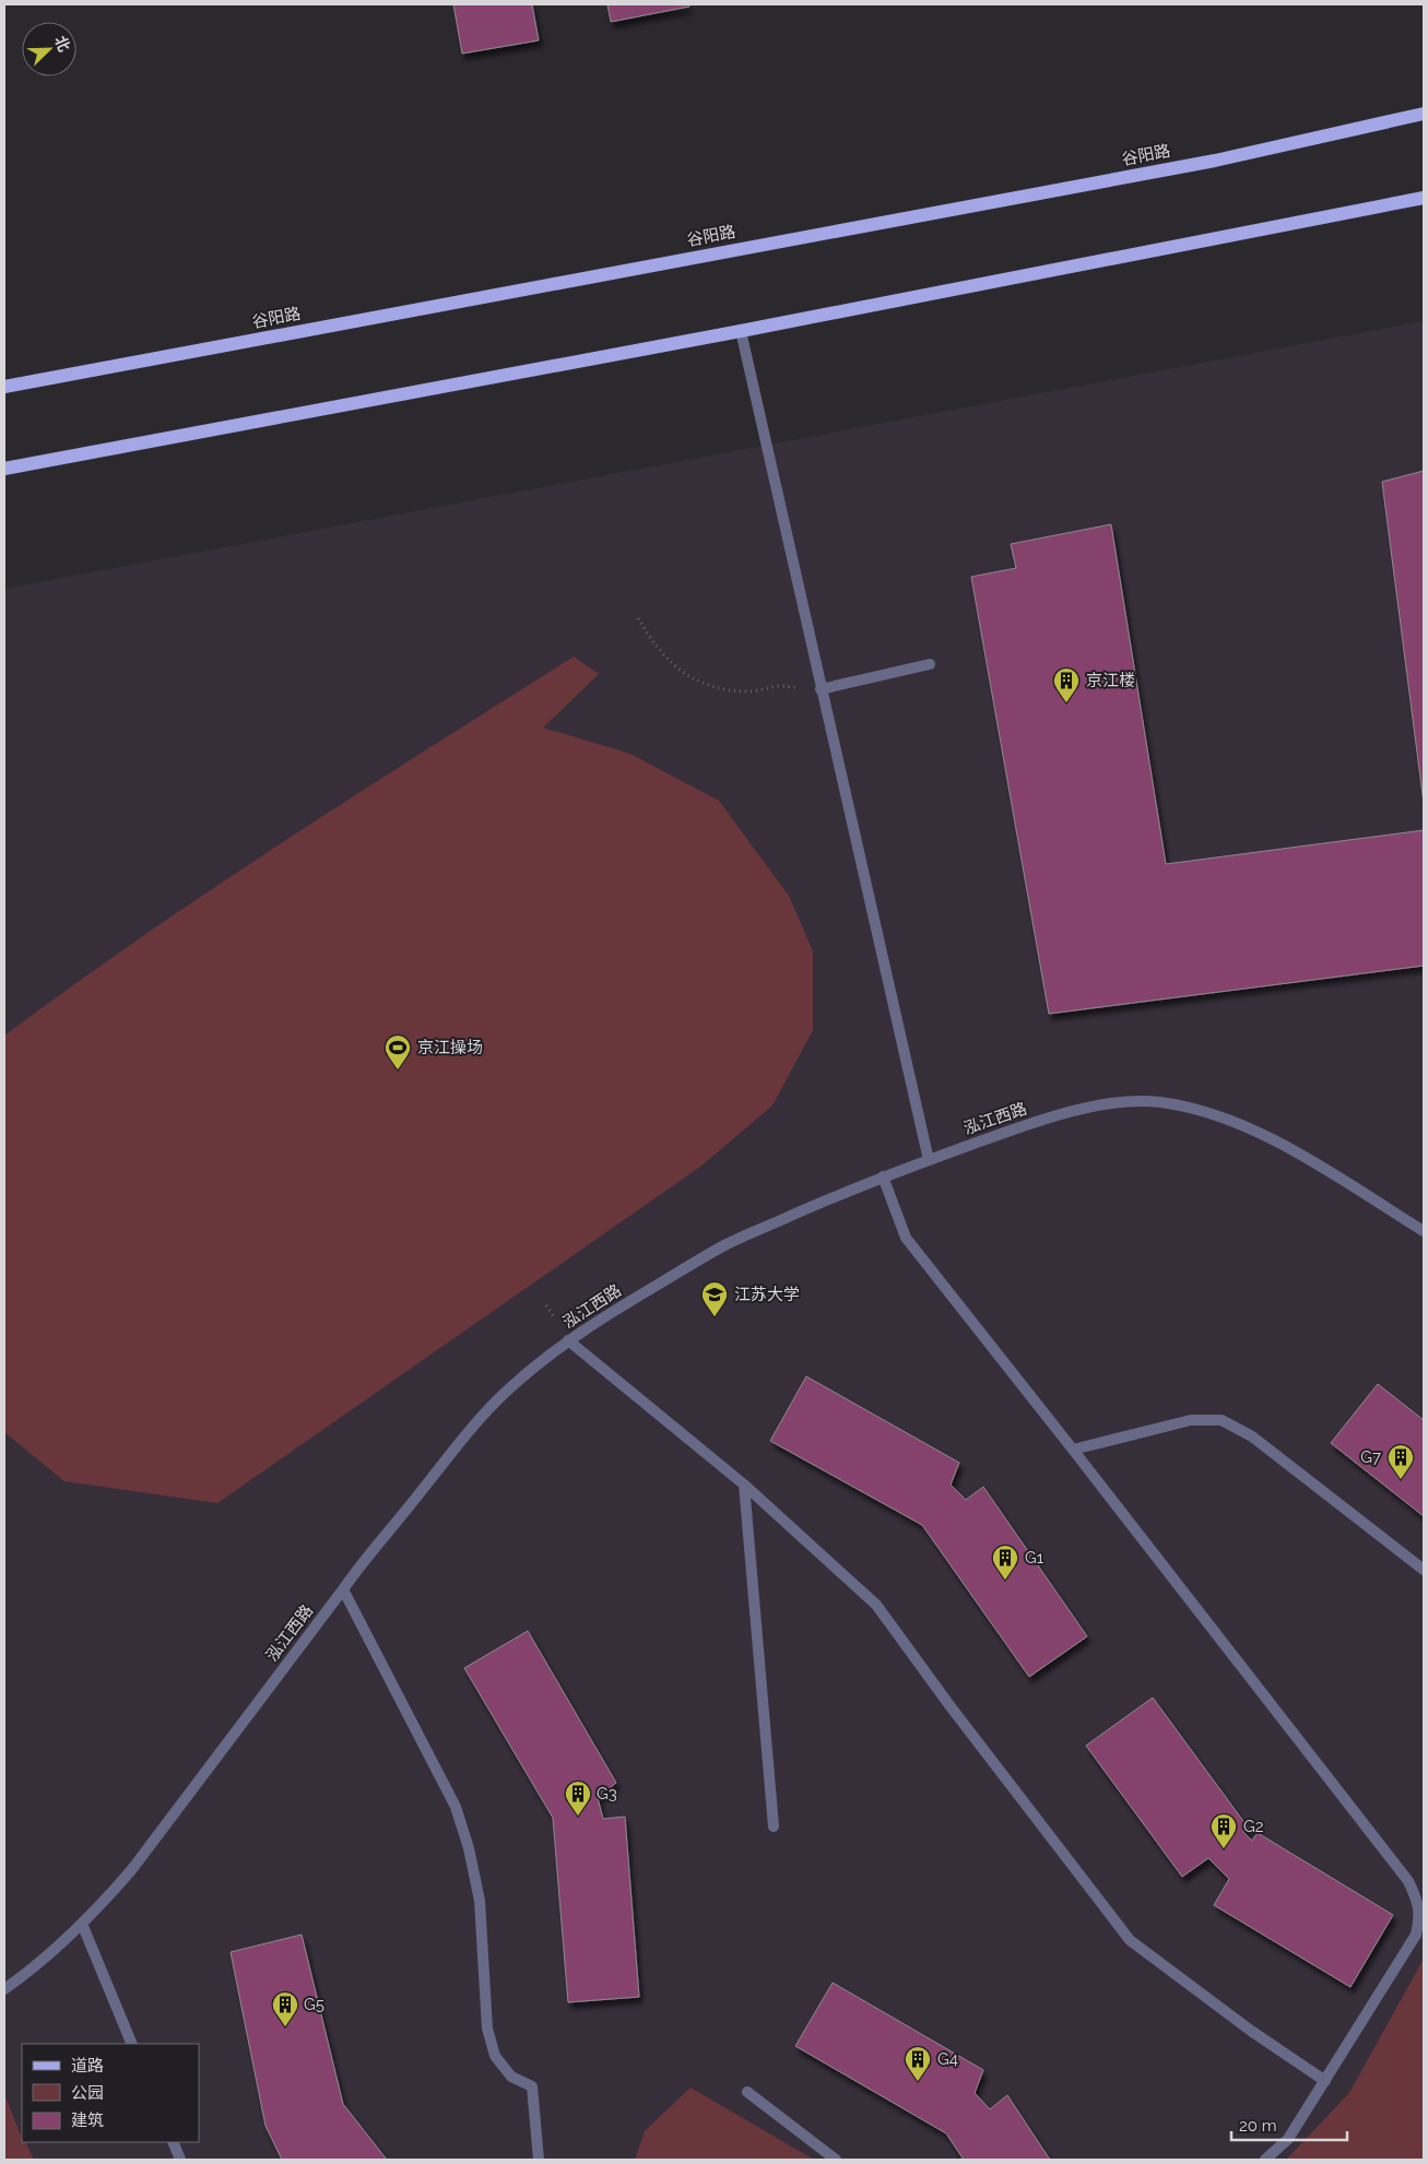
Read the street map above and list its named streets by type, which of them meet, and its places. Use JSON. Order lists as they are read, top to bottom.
{
  "streets": {
    "main road": ["谷阳路"],
    "lane": ["泓江西路"]
  },
  "places": {
    "building": [
      "京江楼",
      "G7",
      "G1",
      "G3",
      "G2",
      "G5",
      "G4"
    ],
    "sports": ["京江操场"],
    "school or university": ["江苏大学"]
  },
  "legend": ["道路", "公园", "建筑"],
  "scale_bar": "20 m",
  "north": "top right"
}
